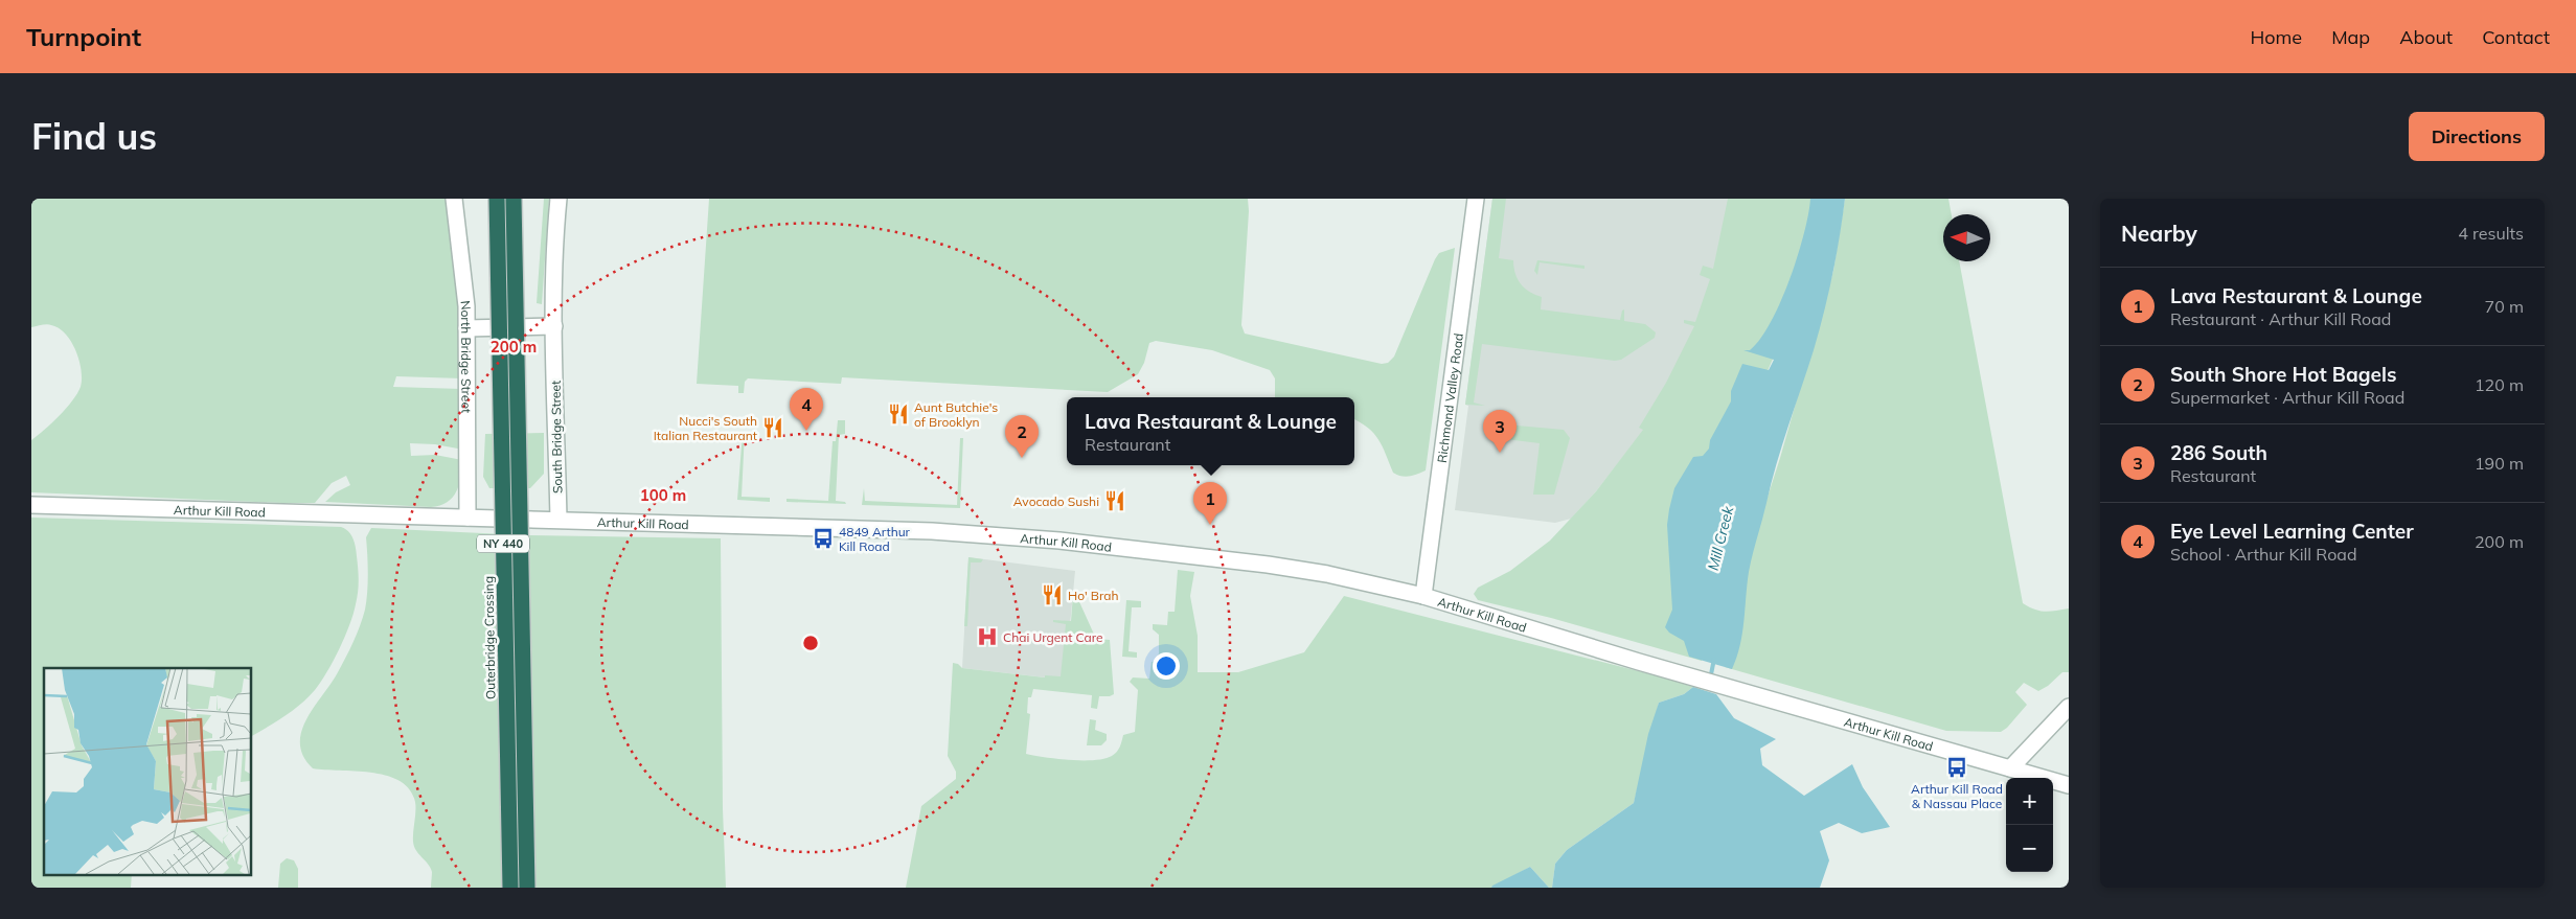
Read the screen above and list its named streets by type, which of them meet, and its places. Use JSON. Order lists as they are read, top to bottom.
{
  "streets": {
    "highway": ["NY 440", "Outerbridge Crossing"],
    "street": [
      "North Bridge Street",
      "Richmond Valley Road",
      "South Bridge Street",
      "Arthur Kill Road"
    ]
  },
  "crossings": [
    ["North Bridge Street", "Arthur Kill Road"],
    ["Richmond Valley Road", "Arthur Kill Road"],
    ["South Bridge Street", "Arthur Kill Road"]
  ],
  "water": ["Mill Creek"],
  "places": {
    "restaurant": [
      "Aunt Butchie's of Brooklyn",
      "Nucci's South Italian Restaurant",
      "Avocado Sushi",
      "Ho' Brah"
    ],
    "bus stop": ["4849 Arthur Kill Road", "Arthur Kill Road & Nassau Place"],
    "hospital": ["Chai Urgent Care"]
  },
  "north": "left",
  "page": {
    "header": "Turnpoint",
    "nav": [
      "Home",
      "Map",
      "About",
      "Contact"
    ],
    "buttons": "Directions",
    "title": "Find us",
    "heading": ["Nearby", "4 results"],
    "list": [
      {
        "mark": "1",
        "name": "Lava Restaurant & Lounge",
        "note": "Restaurant · Arthur Kill Road",
        "value": "70 m"
      },
      {
        "mark": "2",
        "name": "South Shore Hot Bagels",
        "note": "Supermarket · Arthur Kill Road",
        "value": "120 m"
      },
      {
        "mark": "3",
        "name": "286 South",
        "note": "Restaurant",
        "value": "190 m"
      },
      {
        "mark": "4",
        "name": "Eye Level Learning Center",
        "note": "School · Arthur Kill Road",
        "value": "200 m"
      }
    ],
    "pins": [
      "4",
      "3",
      "2",
      "1"
    ],
    "popup": ["Lava Restaurant & Lounge", "Restaurant"],
    "map_buttons": ["+", "−"]
  },
  "rings": ["200 m", "100 m"]
}
